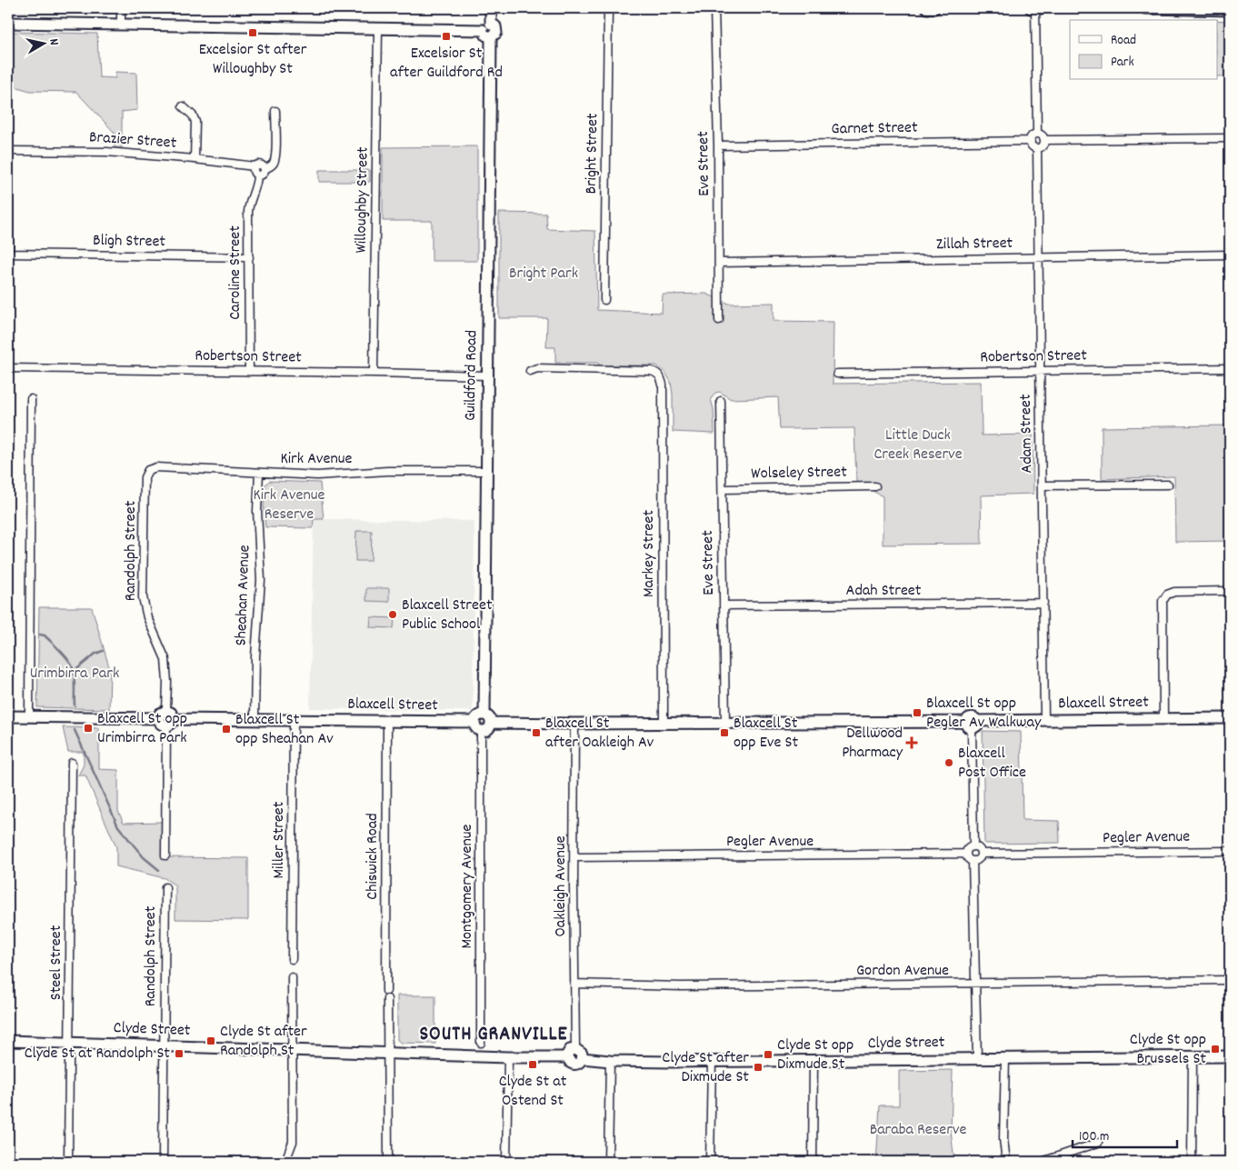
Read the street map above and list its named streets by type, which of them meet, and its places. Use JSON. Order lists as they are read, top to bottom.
{
  "streets": {
    "street": [
      "Garnet Street",
      "Brazier Street",
      "Bright Street",
      "Eve Street",
      "Willoughby Street",
      "Bligh Street",
      "Zillah Street",
      "Caroline Street",
      "Robertson Street",
      "Guildford Road",
      "Adam Street",
      "Kirk Avenue",
      "Wolseley Street",
      "Randolph Street",
      "Markey Street",
      "Adah Street",
      "Sheahan Avenue",
      "Blaxcell Street",
      "Pegler Avenue",
      "Miller Street",
      "Chiswick Road",
      "Montgomery Avenue",
      "Oakleigh Avenue",
      "Steel Street",
      "Gordon Avenue",
      "Clyde Street"
    ]
  },
  "crossings": [
    ["Garnet Street", "Eve Street"],
    ["Garnet Street", "Adam Street"],
    ["Brazier Street", "Caroline Street"],
    ["Eve Street", "Zillah Street"],
    ["Eve Street", "Wolseley Street"],
    ["Eve Street", "Adah Street"],
    ["Eve Street", "Blaxcell Street"],
    ["Willoughby Street", "Robertson Street"],
    ["Bligh Street", "Caroline Street"],
    ["Zillah Street", "Adam Street"],
    ["Caroline Street", "Robertson Street"],
    ["Robertson Street", "Guildford Road"],
    ["Robertson Street", "Adam Street"],
    ["Guildford Road", "Kirk Avenue"],
    ["Guildford Road", "Blaxcell Street"],
    ["Adam Street", "Adah Street"],
    ["Adam Street", "Blaxcell Street"],
    ["Kirk Avenue", "Randolph Street"],
    ["Kirk Avenue", "Sheahan Avenue"],
    ["Randolph Street", "Clyde Street"],
    ["Markey Street", "Blaxcell Street"],
    ["Sheahan Avenue", "Blaxcell Street"],
    ["Blaxcell Street", "Miller Street"],
    ["Blaxcell Street", "Chiswick Road"],
    ["Blaxcell Street", "Montgomery Avenue"],
    ["Blaxcell Street", "Oakleigh Avenue"],
    ["Pegler Avenue", "Oakleigh Avenue"],
    ["Oakleigh Avenue", "Gordon Avenue"],
    ["Oakleigh Avenue", "Clyde Street"],
    ["Steel Street", "Clyde Street"]
  ],
  "districts": ["SOUTH GRANVILLE"],
  "parks": [
    "Bright Park",
    "Little Duck Creek Reserve",
    "Kirk Avenue Reserve",
    "Urimbirra Park",
    "Baraba Reserve"
  ],
  "places": {
    "transit": [
      "Excelsior St after Willoughby St",
      "Excelsior St after Guildford Rd",
      "Blaxcell St opp Pegler Av Walkway",
      "Blaxcell St opp Urimbirra Park",
      "Blaxcell St opp Sheahan Av",
      "Blaxcell St after Oakleigh Av",
      "Blaxcell St opp Eve St",
      "Clyde St after Randolph St",
      "Clyde St opp Brussels St",
      "Clyde St at Randolph St",
      "Clyde St opp Dixmude St",
      "Clyde St at Ostend St",
      "Clyde St after Dixmude St"
    ],
    "other": ["Blaxcell Street Public School", "Blaxcell Post Office"],
    "health": ["Dellwood Pharmacy"]
  },
  "legend": ["Road", "Park"],
  "scale_bar": "100 m",
  "north": "right"
}
